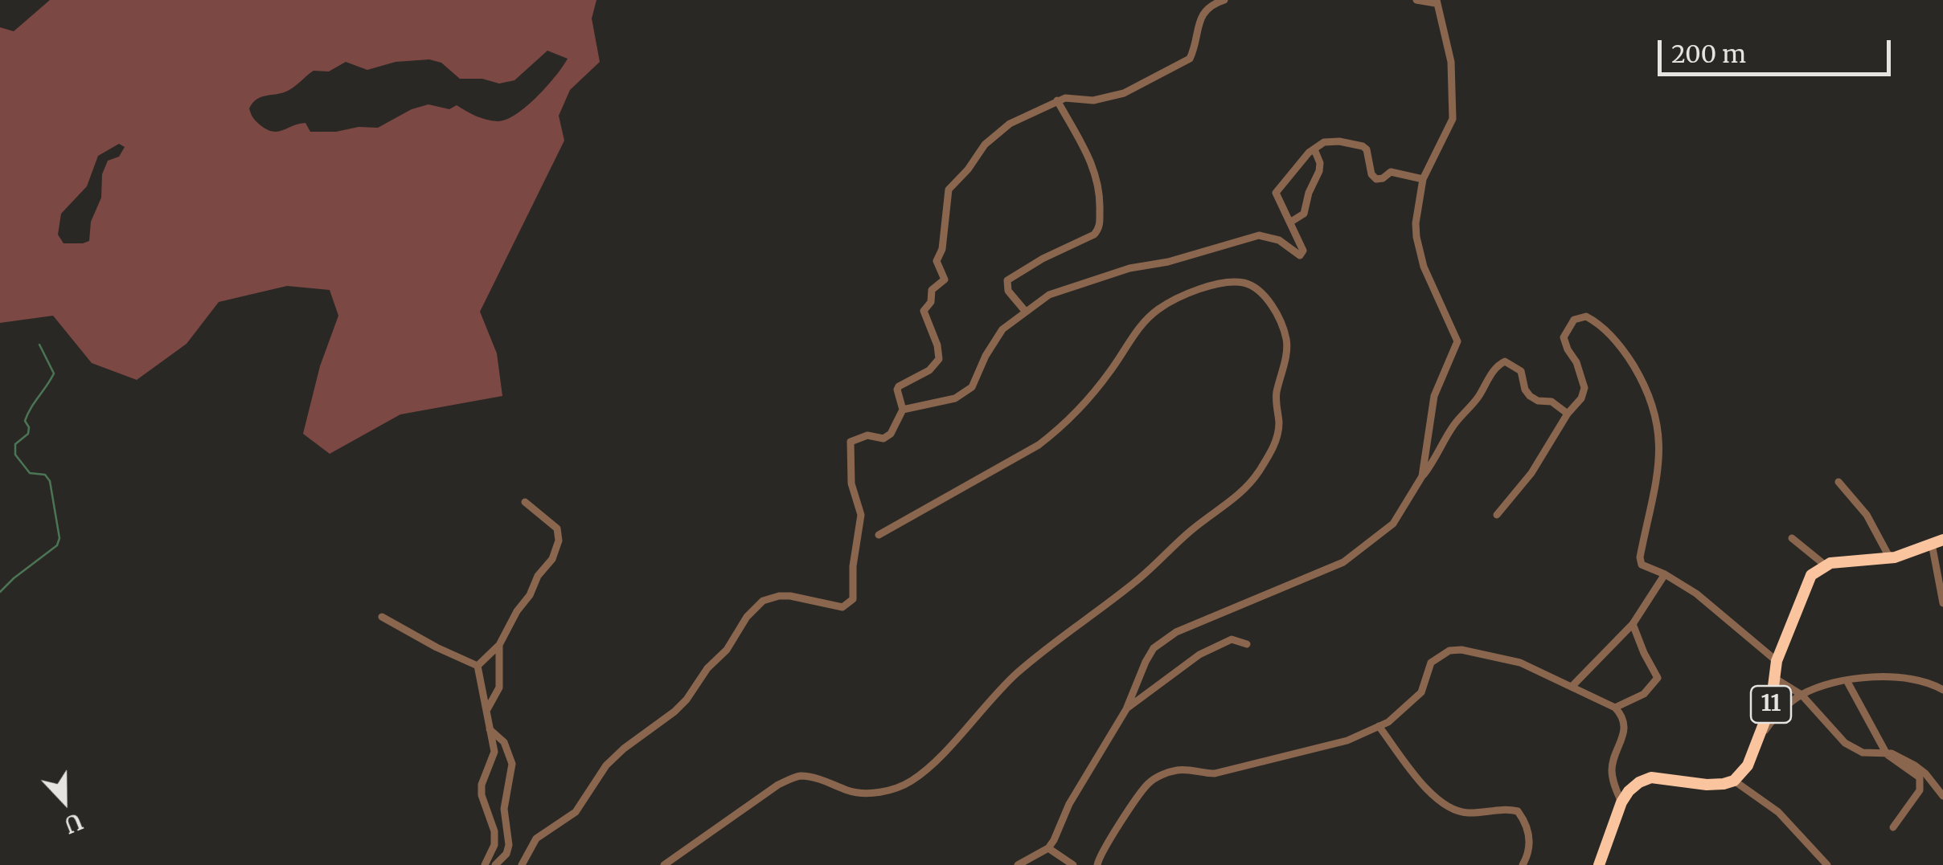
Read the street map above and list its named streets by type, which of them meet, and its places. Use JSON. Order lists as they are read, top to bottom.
{
  "streets": {
    "highway": ["11"]
  },
  "scale_bar": "200 m",
  "north": "bottom"
}
